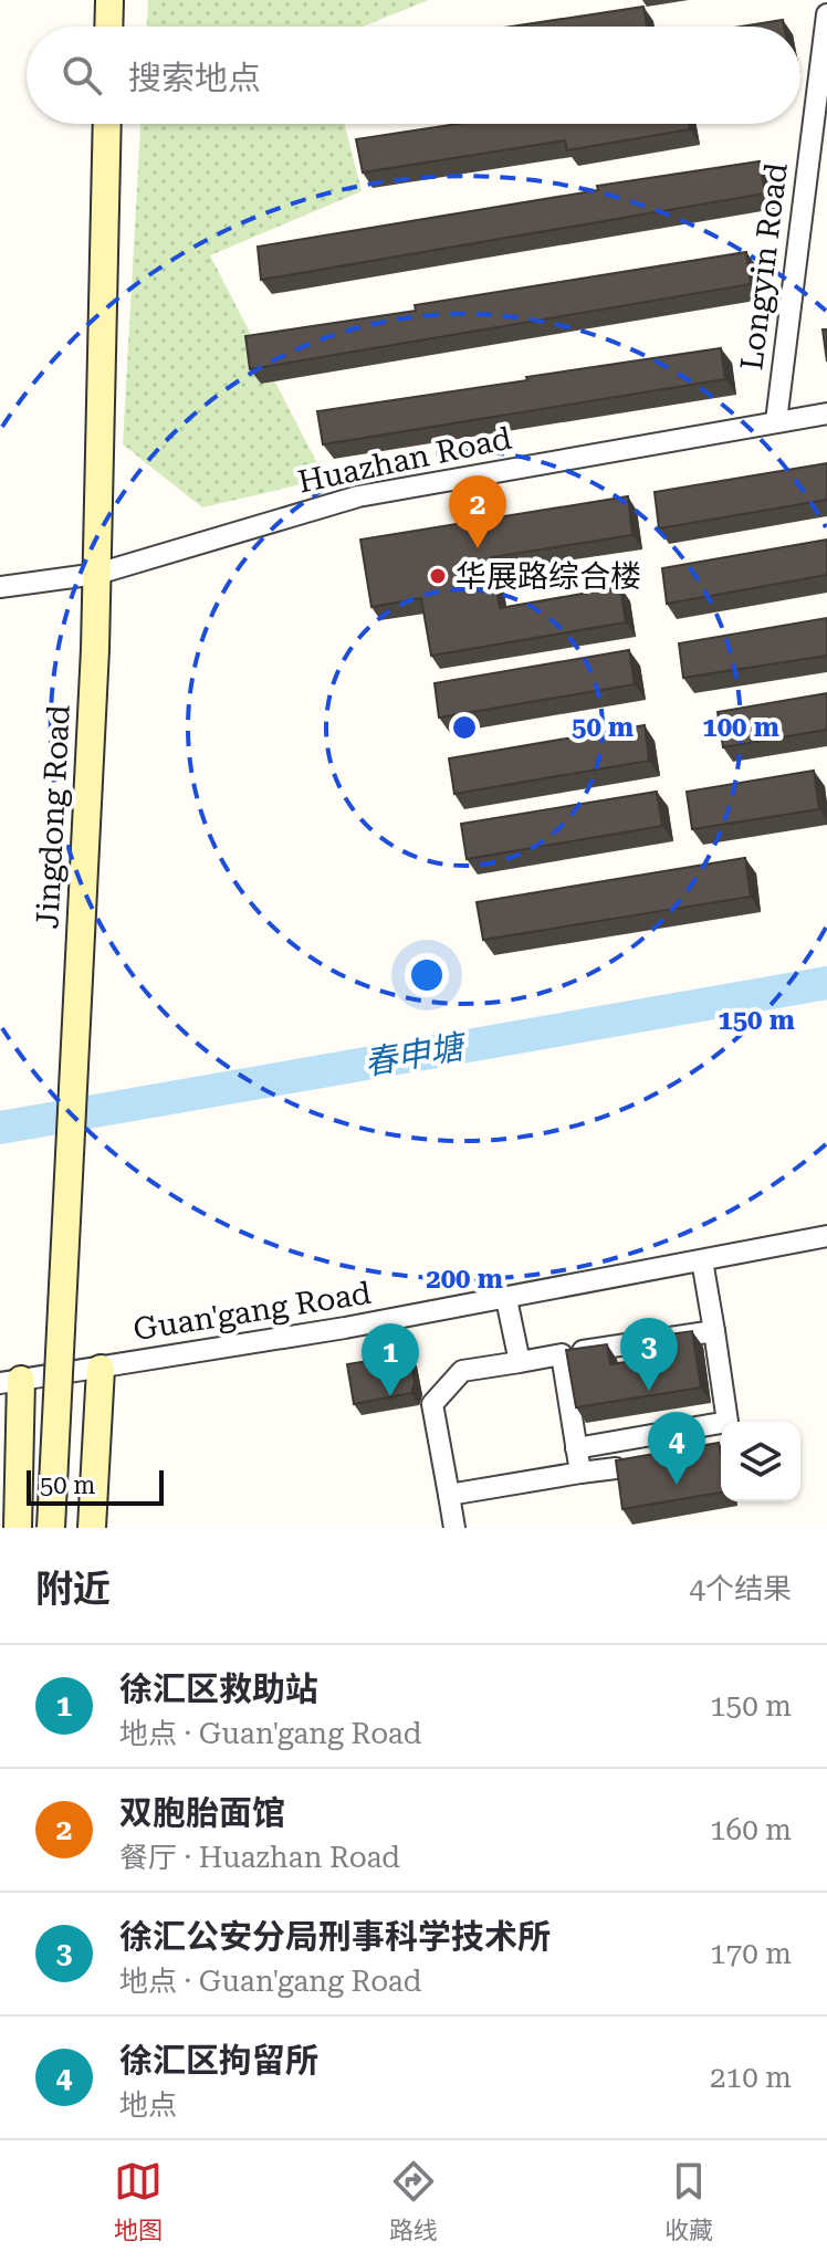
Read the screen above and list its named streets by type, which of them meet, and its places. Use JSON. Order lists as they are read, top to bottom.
{
  "streets": {
    "street": [
      "Longyin Road",
      "Huazhan Road",
      "Jingdong Road",
      "Guan'gang Road"
    ]
  },
  "crossings": [
    ["Longyin Road", "Huazhan Road"],
    ["Huazhan Road", "Jingdong Road"]
  ],
  "water": ["春申塘"],
  "places": ["华展路综合楼"],
  "scale_bar": "50 m",
  "page": {
    "search": "搜索地点",
    "pins": [
      "2",
      "3",
      "1",
      "4"
    ],
    "scale": "50 m",
    "heading": ["附近", "4个结果"],
    "list": [
      {
        "mark": "1",
        "name": "徐汇区救助站",
        "note": "地点 · Guan'gang Road",
        "value": "150 m"
      },
      {
        "mark": "2",
        "name": "双胞胎面馆",
        "note": "餐厅 · Huazhan Road",
        "value": "160 m"
      },
      {
        "mark": "3",
        "name": "徐汇公安分局刑事科学技术所",
        "note": "地点 · Guan'gang Road",
        "value": "170 m"
      },
      {
        "mark": "4",
        "name": "徐汇区拘留所",
        "note": "地点",
        "value": "210 m"
      }
    ],
    "nav": ["地图", "路线", "收藏"]
  },
  "rings": [
    "50 m",
    "100 m",
    "150 m",
    "200 m"
  ]
}
